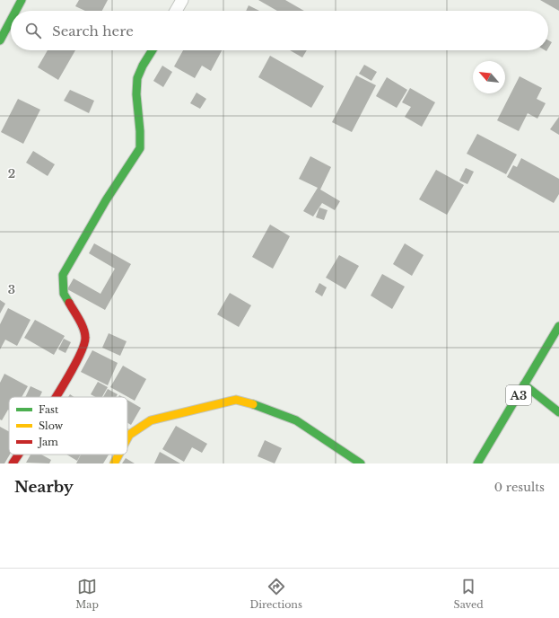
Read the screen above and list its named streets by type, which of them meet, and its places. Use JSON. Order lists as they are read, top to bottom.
{
  "streets": {
    "main road": ["A3"]
  },
  "legend": ["Fast", "Slow", "Jam"],
  "north": "top left",
  "page": {
    "search": "Search here",
    "heading": ["Nearby", "0 results"],
    "nav": ["Map", "Directions", "Saved"]
  },
  "grid": {
    "rows": ["2", "3"]
  }
}
